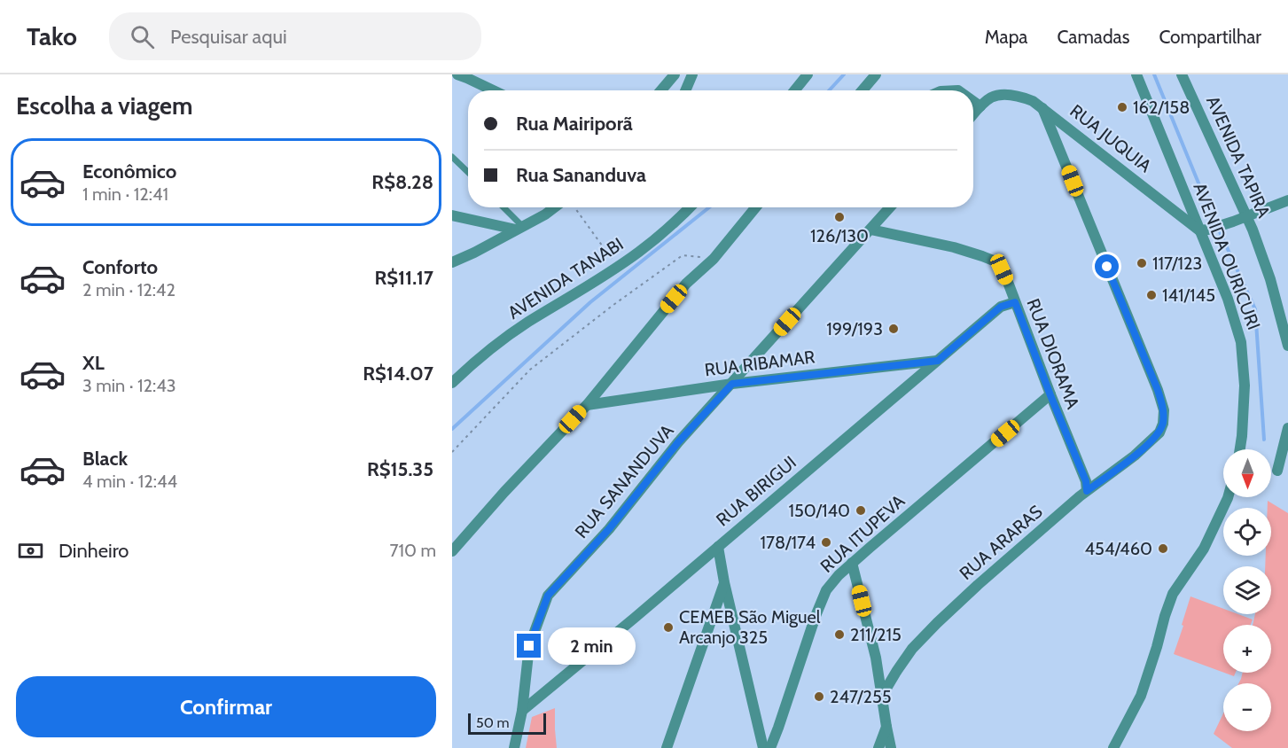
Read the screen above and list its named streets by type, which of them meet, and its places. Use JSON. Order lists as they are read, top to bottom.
{
  "streets": {
    "street": [
      "RUA JUQUIA",
      "AVENIDA TAPIRA",
      "AVENIDA OURICURI",
      "AVENIDA TANABI",
      "RUA DIORAMA",
      "RUA RIBAMAR",
      "RUA SANANDUVA",
      "RUA BIRIGUI",
      "RUA ITUPEVA",
      "RUA ARARAS"
    ]
  },
  "crossings": [
    ["RUA JUQUIA", "AVENIDA OURICURI"],
    ["RUA JUQUIA", "RUA ARARAS"],
    ["RUA DIORAMA", "RUA SANANDUVA"],
    ["RUA DIORAMA", "RUA BIRIGUI"],
    ["RUA DIORAMA", "RUA ITUPEVA"],
    ["RUA DIORAMA", "RUA ARARAS"],
    ["RUA RIBAMAR", "RUA SANANDUVA"],
    ["RUA RIBAMAR", "RUA BIRIGUI"],
    ["RUA SANANDUVA", "RUA BIRIGUI"]
  ],
  "places": [
    "162/158",
    "126/130",
    "117/123",
    "141/145",
    "199/193",
    "150/140",
    "178/174",
    "454/460",
    "CEMEB São Miguel Arcanjo 325",
    "211/215",
    "247/255"
  ],
  "scale_bar": "50 m",
  "north": "bottom",
  "page": {
    "header": "Tako",
    "search": "Pesquisar aqui",
    "nav": ["Mapa", "Camadas", "Compartilhar"],
    "heading": "Escolha a viagem",
    "banner": ["Rua Mairiporã", "Rua Sananduva"],
    "list": [
      {
        "name": "Econômico",
        "note": "1 min · 12:41",
        "value": "R$8.28"
      },
      {
        "name": "Conforto",
        "note": "2 min · 12:42",
        "value": "R$11.17"
      },
      {
        "name": "XL",
        "note": "3 min · 12:43",
        "value": "R$14.07"
      },
      {
        "name": "Black",
        "note": "4 min · 12:44",
        "value": "R$15.35"
      }
    ],
    "map_buttons": ["+", "−"],
    "pay": ["Dinheiro", "710 m"],
    "bubble": "2 min",
    "buttons": "Confirmar",
    "scale": "50 m"
  }
}
